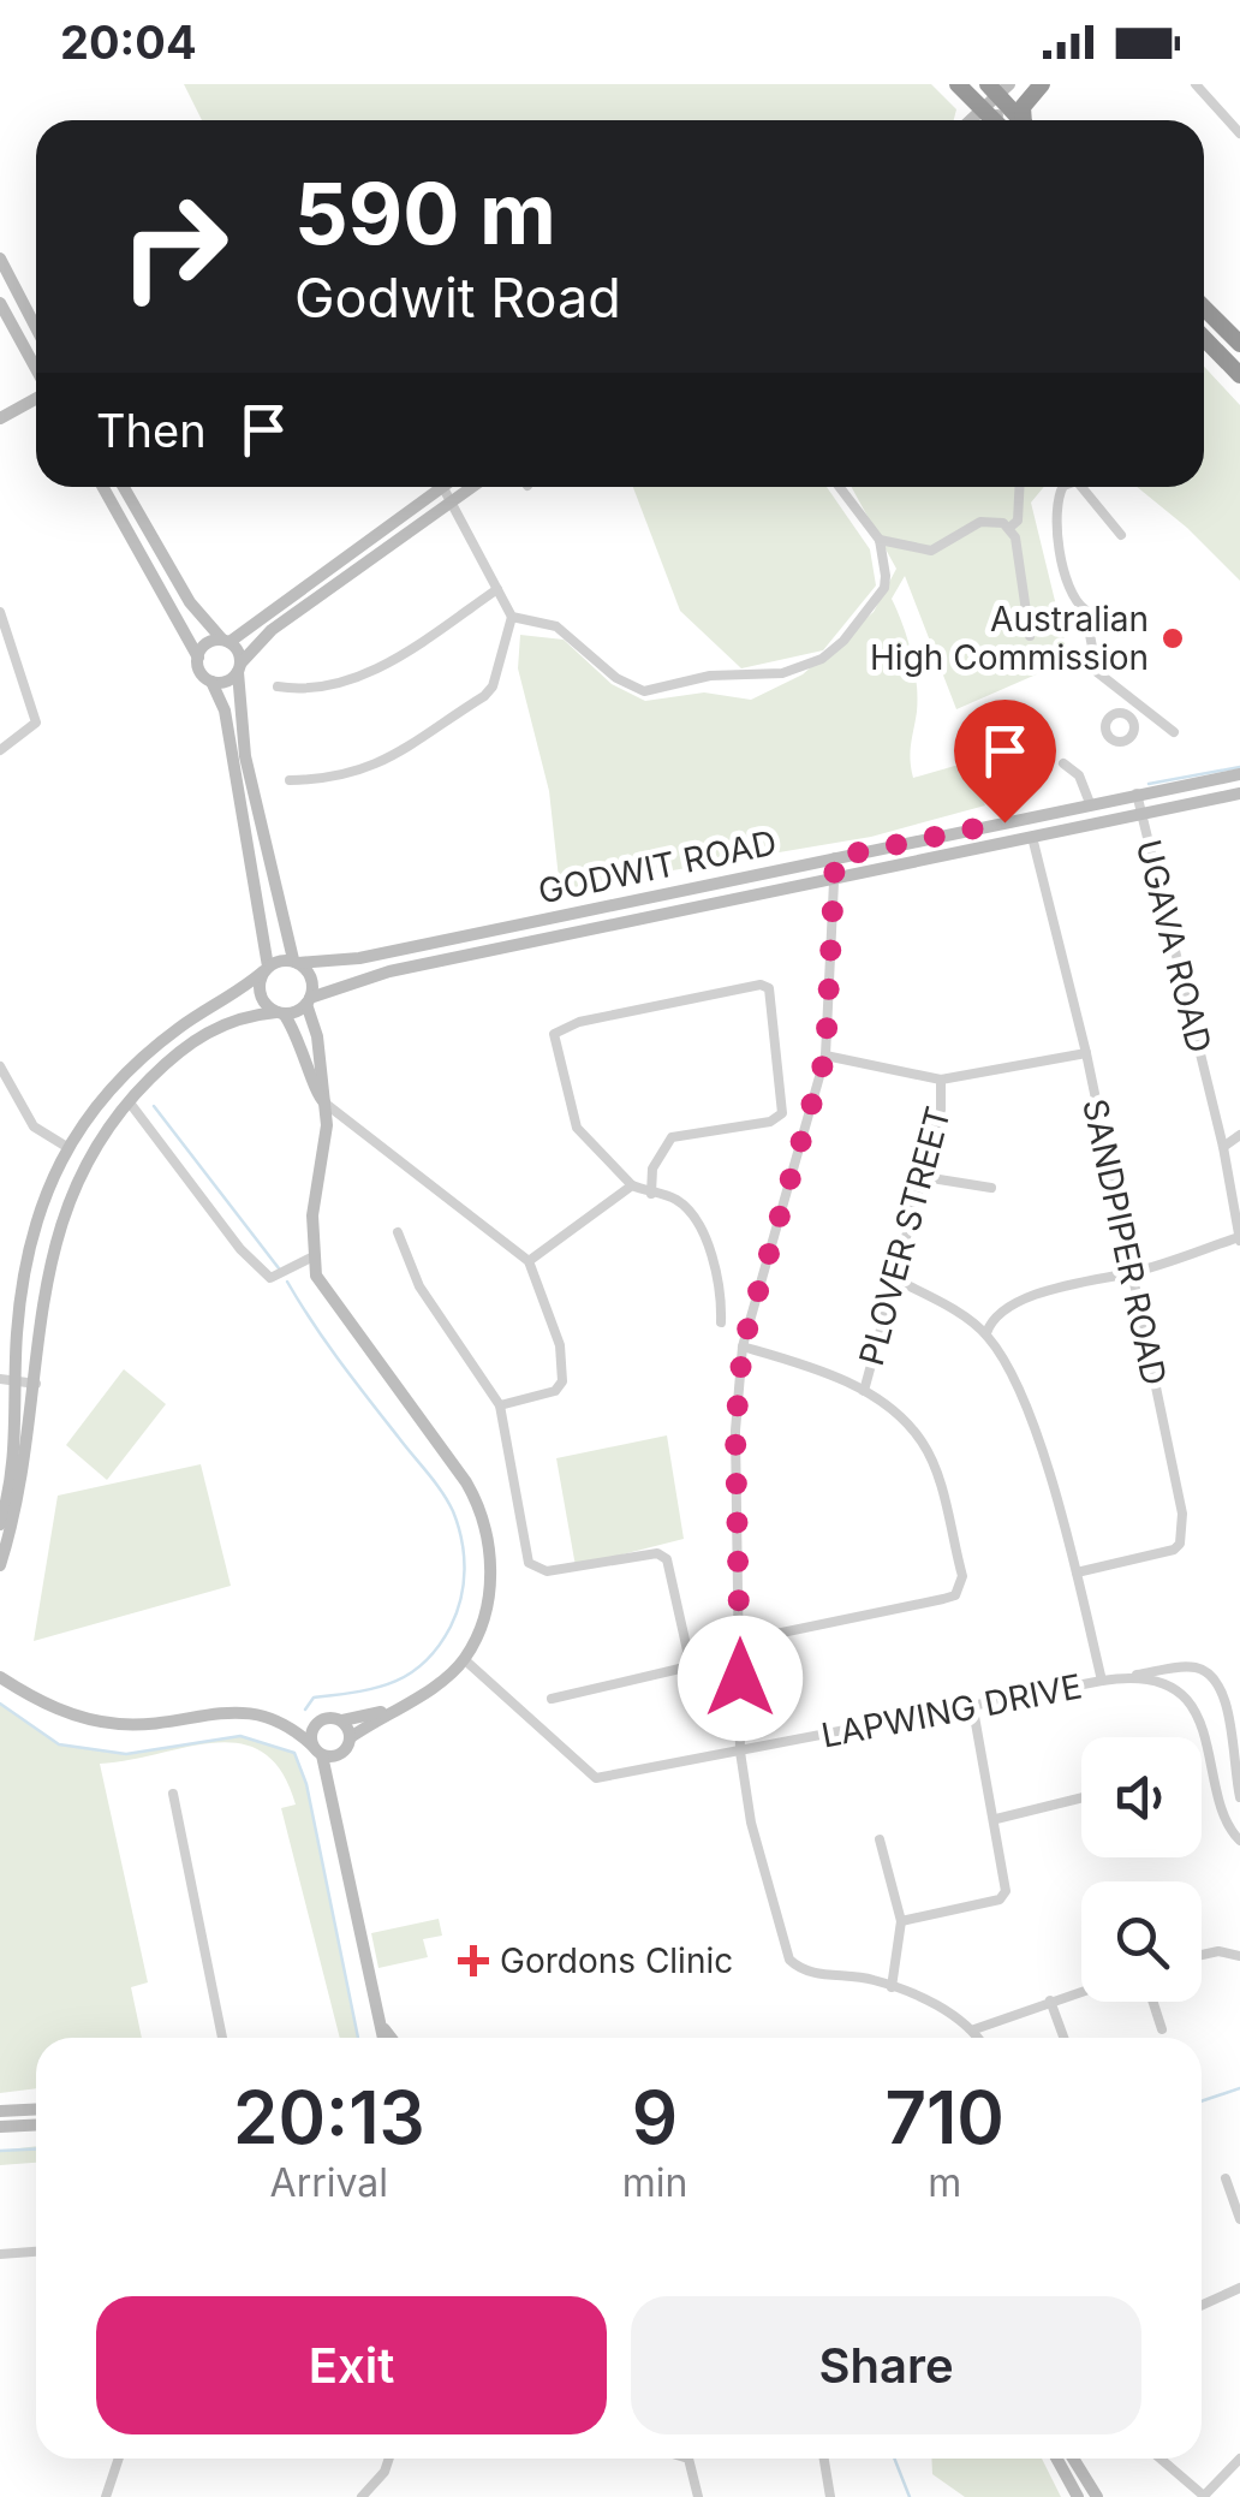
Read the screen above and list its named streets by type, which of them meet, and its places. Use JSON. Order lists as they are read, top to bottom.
{
  "streets": {
    "main road": ["GODWIT ROAD"],
    "street": [
      "UGAVA ROAD",
      "PLOVER STREET",
      "SANDPIPER ROAD",
      "LAPWING DRIVE"
    ]
  },
  "crossings": [
    ["GODWIT ROAD", "UGAVA ROAD"],
    ["GODWIT ROAD", "SANDPIPER ROAD"]
  ],
  "places": {
    "other": ["Australian High Commission"],
    "health": ["Gordons Clinic"]
  },
  "page": {
    "status": "20:04",
    "turn": ["590 m", "Godwit Road"],
    "then": "Then",
    "eta": [
      "20:13",
      "Arrival",
      "9",
      "min",
      "710",
      "m"
    ],
    "buttons": ["Exit", "Share"]
  }
}
